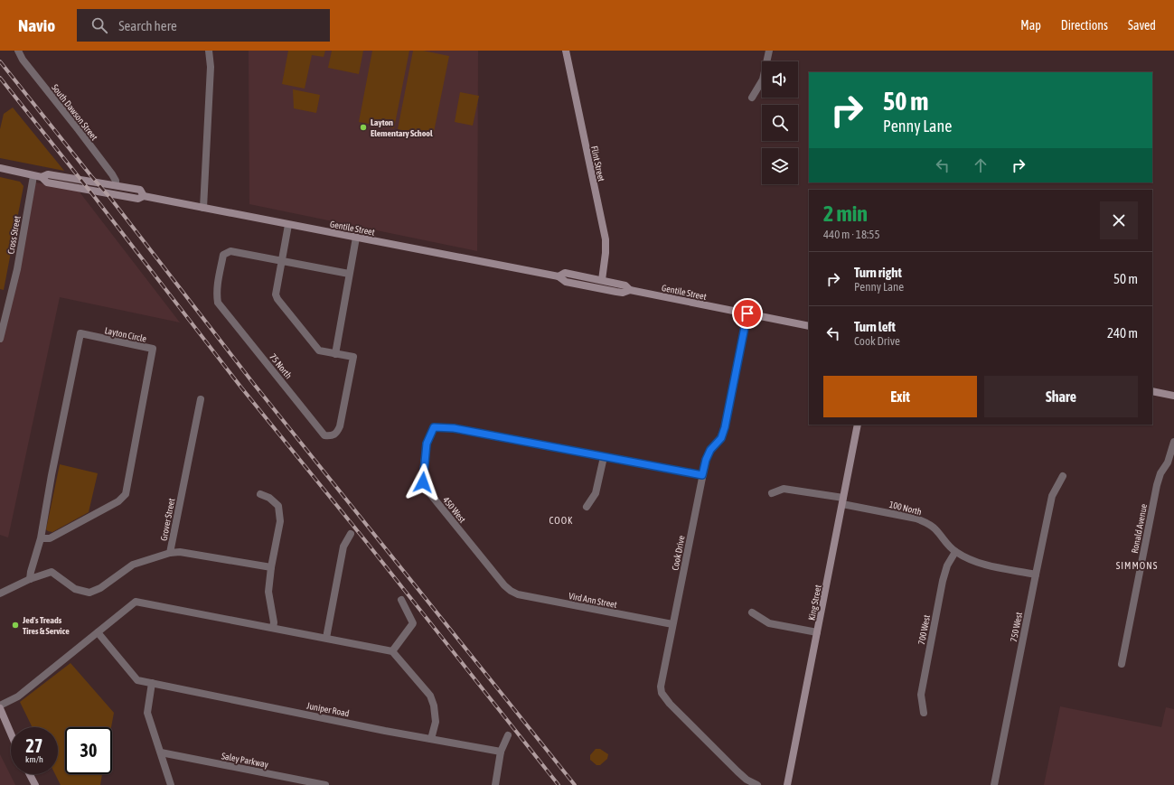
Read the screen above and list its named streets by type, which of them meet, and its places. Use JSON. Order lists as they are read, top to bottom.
{
  "streets": {
    "main road": ["Flint Street", "Gentile Street", "King Street"],
    "street": [
      "South Dawson Street",
      "Cross Street",
      "Layton Circle",
      "75 North",
      "100 North",
      "450 West",
      "Grover Street",
      "Ronald Avenue",
      "Cook Drive",
      "Vird Ann Street",
      "750 West",
      "700 West",
      "Juniper Road",
      "Saley Parkway"
    ]
  },
  "crossings": [
    ["South Dawson Street", "Gentile Street"],
    ["Flint Street", "Gentile Street"],
    ["Gentile Street", "Cross Street"],
    ["Gentile Street", "Cook Drive"],
    ["Layton Circle", "Grover Street"],
    ["100 North", "King Street"],
    ["100 North", "750 West"],
    ["100 North", "700 West"],
    ["450 West", "Vird Ann Street"],
    ["Cook Drive", "Vird Ann Street"]
  ],
  "districts": ["COOK", "SIMMONS"],
  "places": ["Layton Elementary School", "Jed's Treads Tires & Service"],
  "page": {
    "header": "Navio",
    "search": "Search here",
    "nav": ["Map", "Directions", "Saved"],
    "turn": ["50 m", "Penny Lane"],
    "heading": ["2 min", "440 m · 18:55"],
    "list": [
      {
        "name": "Turn right",
        "note": "Penny Lane",
        "value": "50 m"
      },
      {
        "name": "Turn left",
        "note": "Cook Drive",
        "value": "240 m"
      }
    ],
    "buttons": ["Exit", "Share"],
    "speed": "27 km/h",
    "limit": "30"
  }
}
